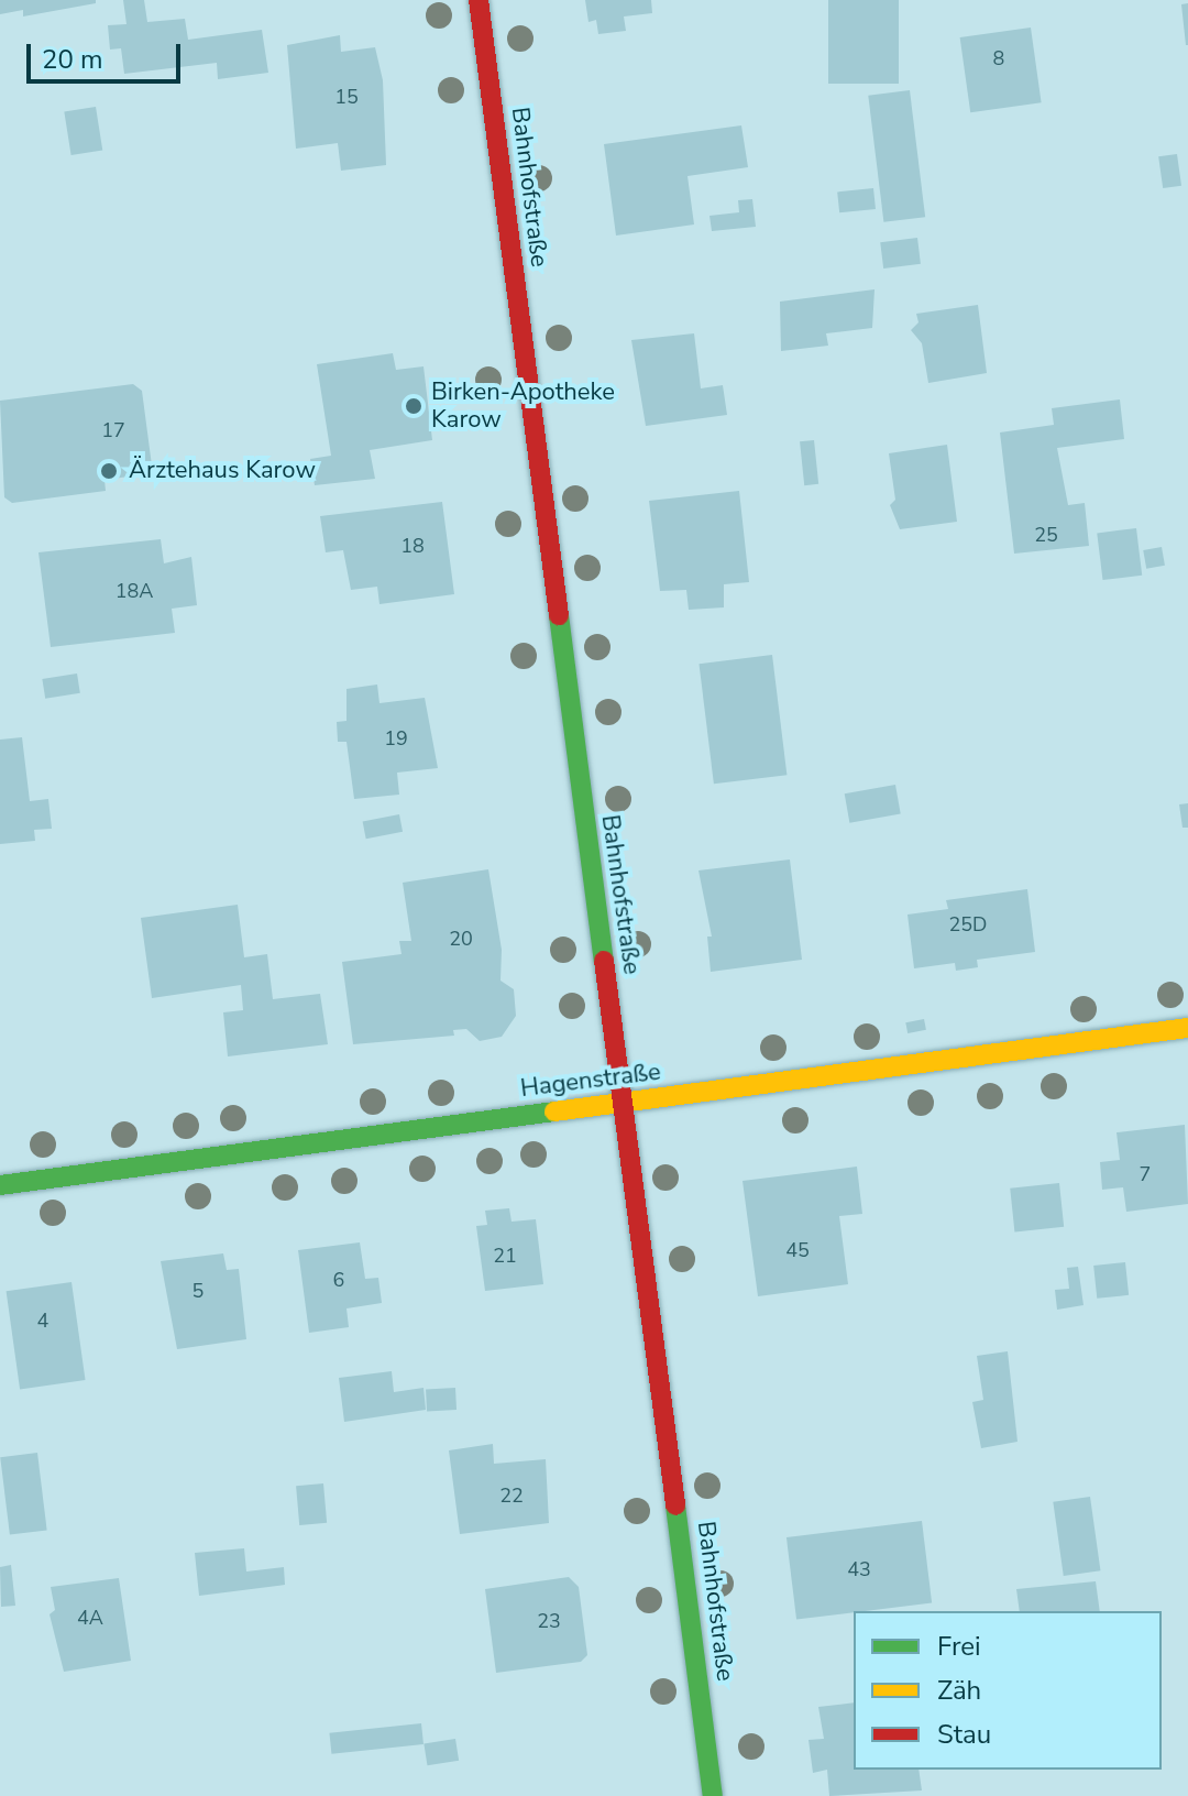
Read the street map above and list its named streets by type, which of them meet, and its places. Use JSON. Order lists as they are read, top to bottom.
{
  "streets": {
    "main road": ["Bahnhofstraße", "Hagenstraße"]
  },
  "crossings": [
    ["Bahnhofstraße", "Hagenstraße"]
  ],
  "places": ["Birken-Apotheke Karow", "Ärztehaus Karow"],
  "house_numbers": [
    "8",
    "15",
    "17",
    "25",
    "18",
    "18A",
    "19",
    "25D",
    "20",
    "7",
    "45",
    "21",
    "6",
    "5",
    "4",
    "22",
    "43",
    "4A",
    "23"
  ],
  "legend": ["Frei", "Zäh", "Stau"],
  "scale_bar": "20 m"
}
